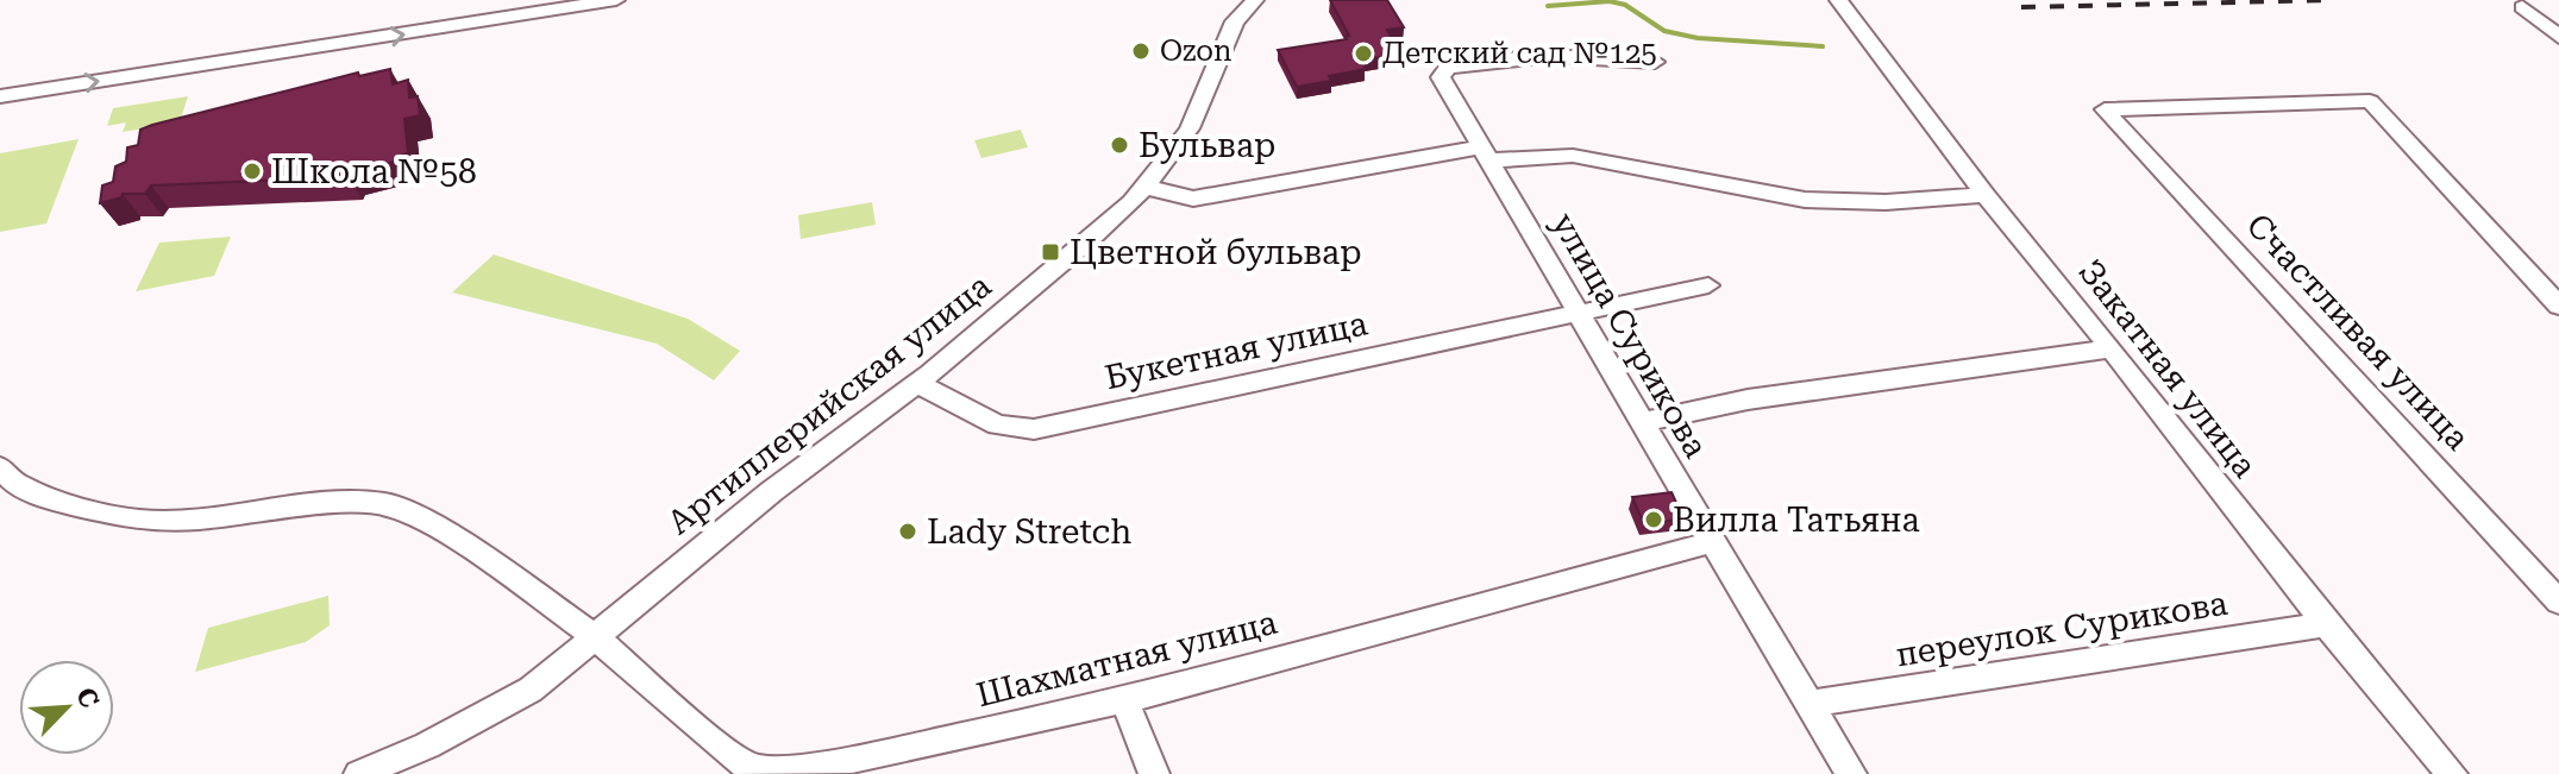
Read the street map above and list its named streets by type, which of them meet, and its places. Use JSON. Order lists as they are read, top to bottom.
{
  "streets": {
    "street": [
      "Счастливая улица",
      "улица Сурикова",
      "Букетная улица",
      "Закатная улица",
      "Артиллерийская улица",
      "переулок Сурикова",
      "Шахматная улица"
    ]
  },
  "crossings": [
    ["улица Сурикова", "Букетная улица"],
    ["улица Сурикова", "переулок Сурикова"],
    ["улица Сурикова", "Шахматная улица"],
    ["Букетная улица", "Артиллерийская улица"],
    ["Закатная улица", "переулок Сурикова"],
    ["Артиллерийская улица", "Шахматная улица"]
  ],
  "places": {
    "other": [
      "Ozon",
      "Детский сад №125",
      "Бульвар",
      "Школа №58",
      "Вилла Татьяна",
      "Lady Stretch"
    ],
    "transit": ["Цветной бульвар"]
  },
  "north": "top right"
}
